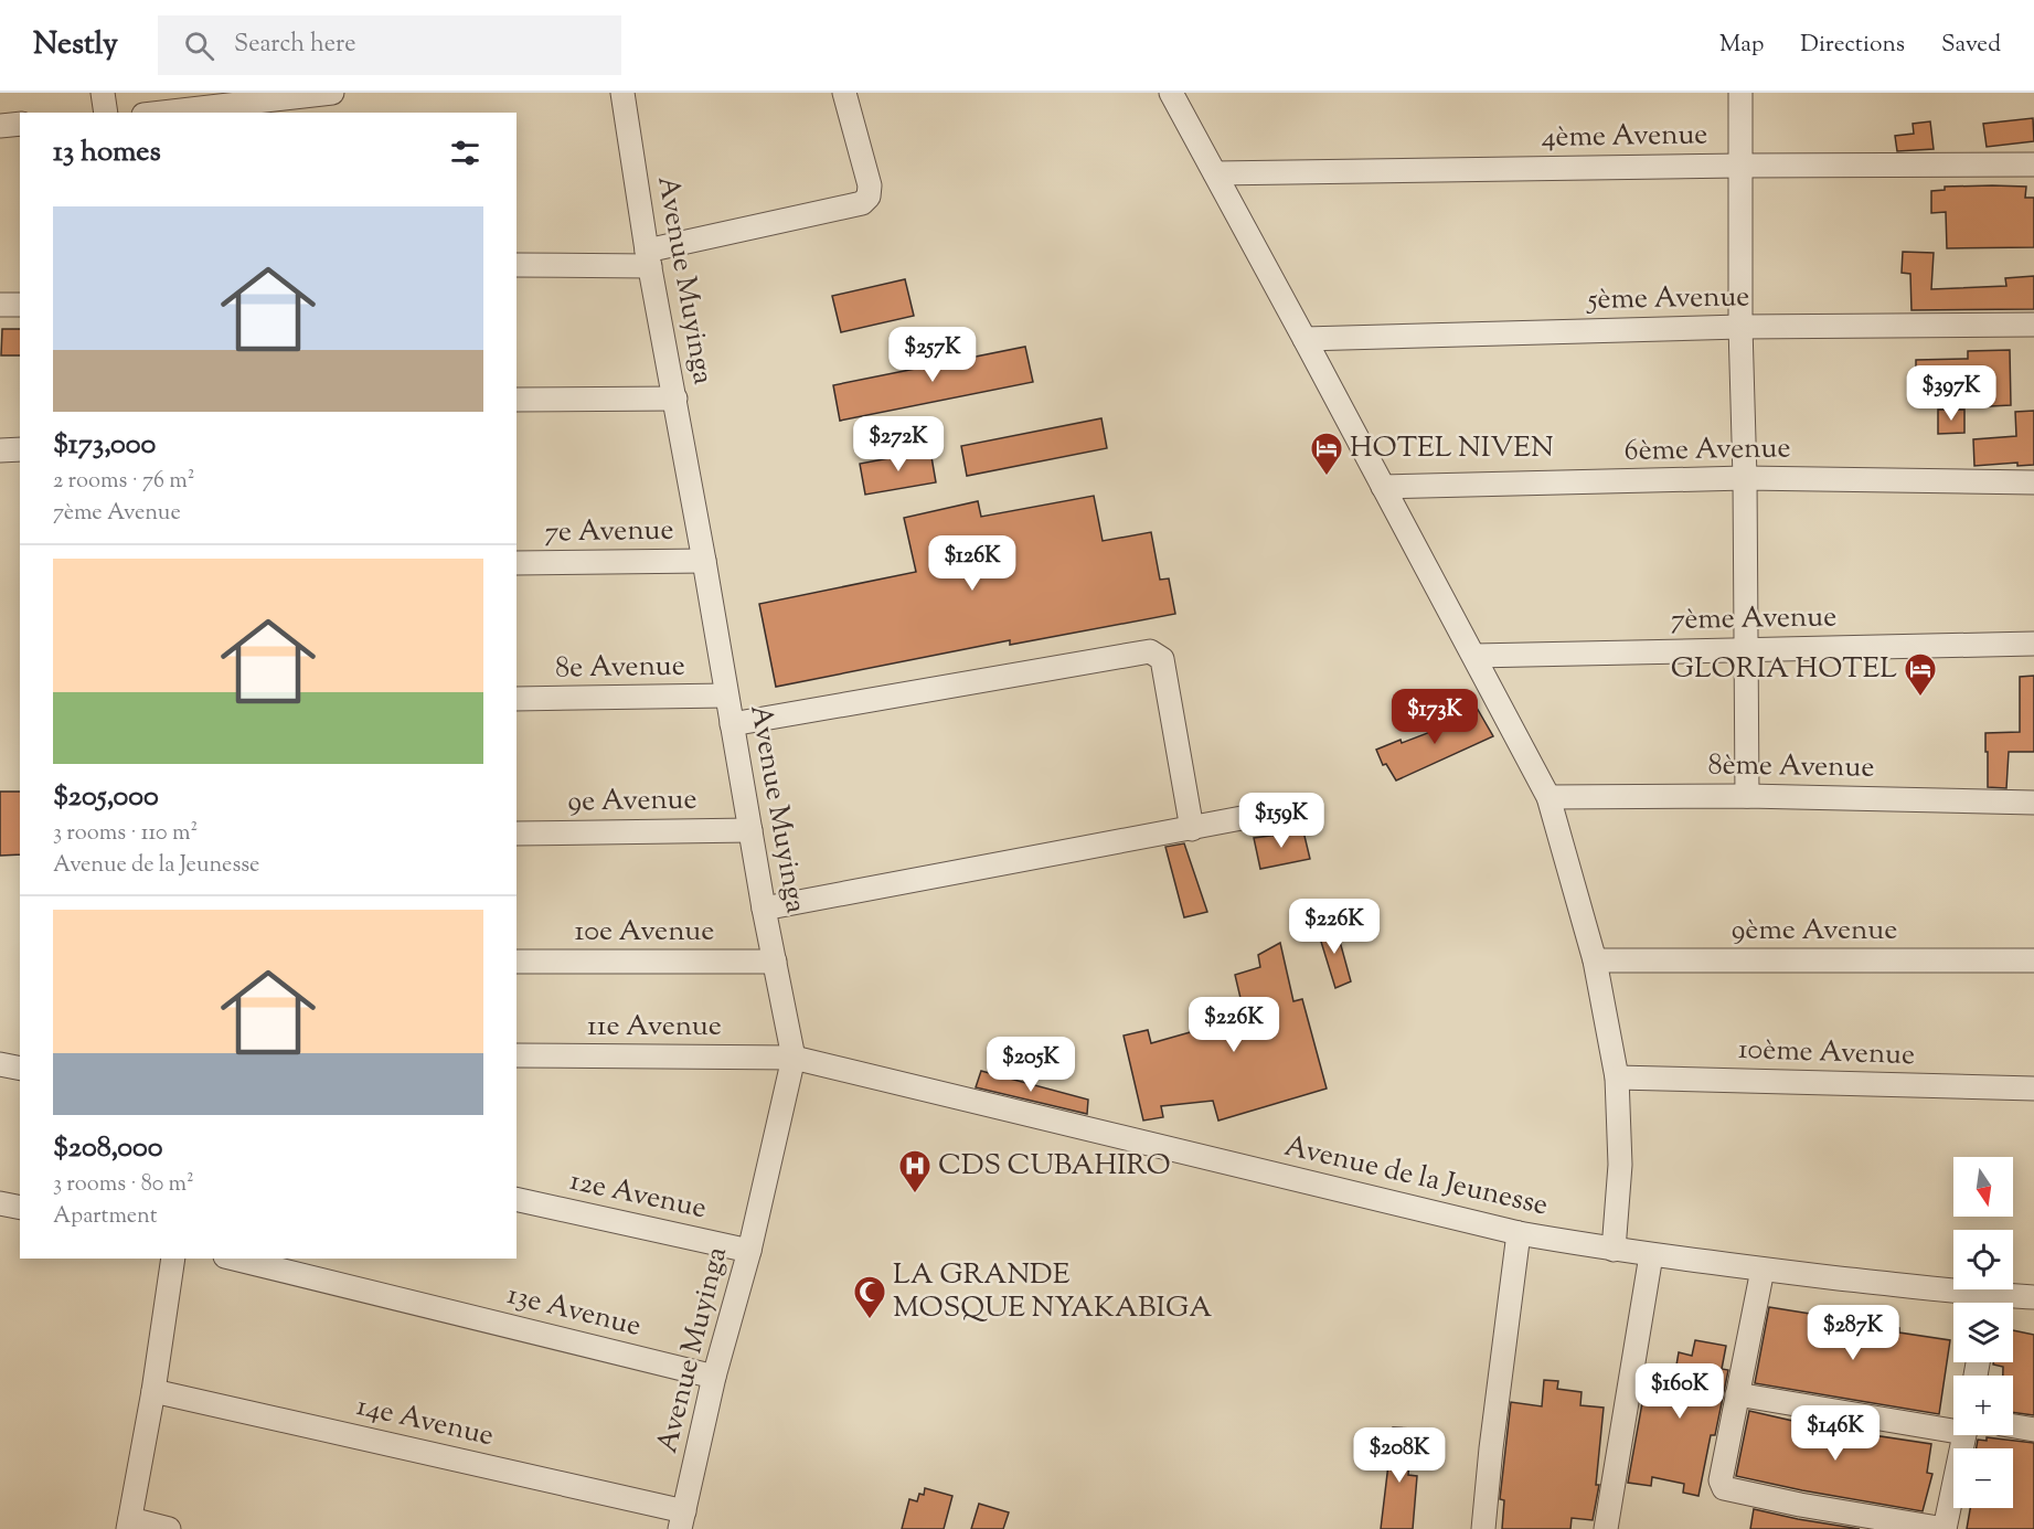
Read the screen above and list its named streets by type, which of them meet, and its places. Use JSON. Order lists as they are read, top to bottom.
{
  "streets": {
    "street": [
      "4ème Avenue",
      "Avenue Muyinga",
      "5ème Avenue",
      "6ème Avenue",
      "7e Avenue",
      "7ème Avenue",
      "8e Avenue",
      "8ème Avenue",
      "9e Avenue",
      "9ème Avenue",
      "10e Avenue",
      "11e Avenue",
      "10ème Avenue",
      "Avenue de la Jeunesse",
      "12e Avenue",
      "13e Avenue",
      "14e Avenue"
    ]
  },
  "crossings": [
    ["Avenue Muyinga", "7e Avenue"],
    ["Avenue Muyinga", "8e Avenue"],
    ["Avenue Muyinga", "9e Avenue"],
    ["Avenue Muyinga", "10e Avenue"],
    ["Avenue Muyinga", "11e Avenue"],
    ["Avenue Muyinga", "Avenue de la Jeunesse"],
    ["Avenue Muyinga", "12e Avenue"],
    ["Avenue Muyinga", "13e Avenue"],
    ["Avenue Muyinga", "14e Avenue"],
    ["11e Avenue", "Avenue de la Jeunesse"]
  ],
  "places": {
    "hotel": ["HOTEL NIVEN", "GLORIA HOTEL"],
    "hospital": ["CDS CUBAHIRO"],
    "mosque": ["LA GRANDE MOSQUE NYAKABIGA"]
  },
  "north": "bottom",
  "page": {
    "header": "Nestly",
    "search": "Search here",
    "nav": ["Map", "Directions", "Saved"],
    "heading": "13 homes",
    "list": [
      {
        "name": "$173,000",
        "note": "2 rooms · 76 m² · 7ème Avenue"
      },
      {
        "name": "$205,000",
        "note": "3 rooms · 110 m² · Avenue de la Jeunesse"
      },
      {
        "name": "$208,000",
        "note": "3 rooms · 80 m² · Apartment"
      }
    ],
    "price": [
      "$257K",
      "$397K",
      "$272K",
      "$126K",
      "$173K",
      "$159K",
      "$226K",
      "$226K",
      "$205K",
      "$287K",
      "$160K",
      "$146K",
      "$208K"
    ],
    "map_buttons": ["+", "−"]
  }
}
